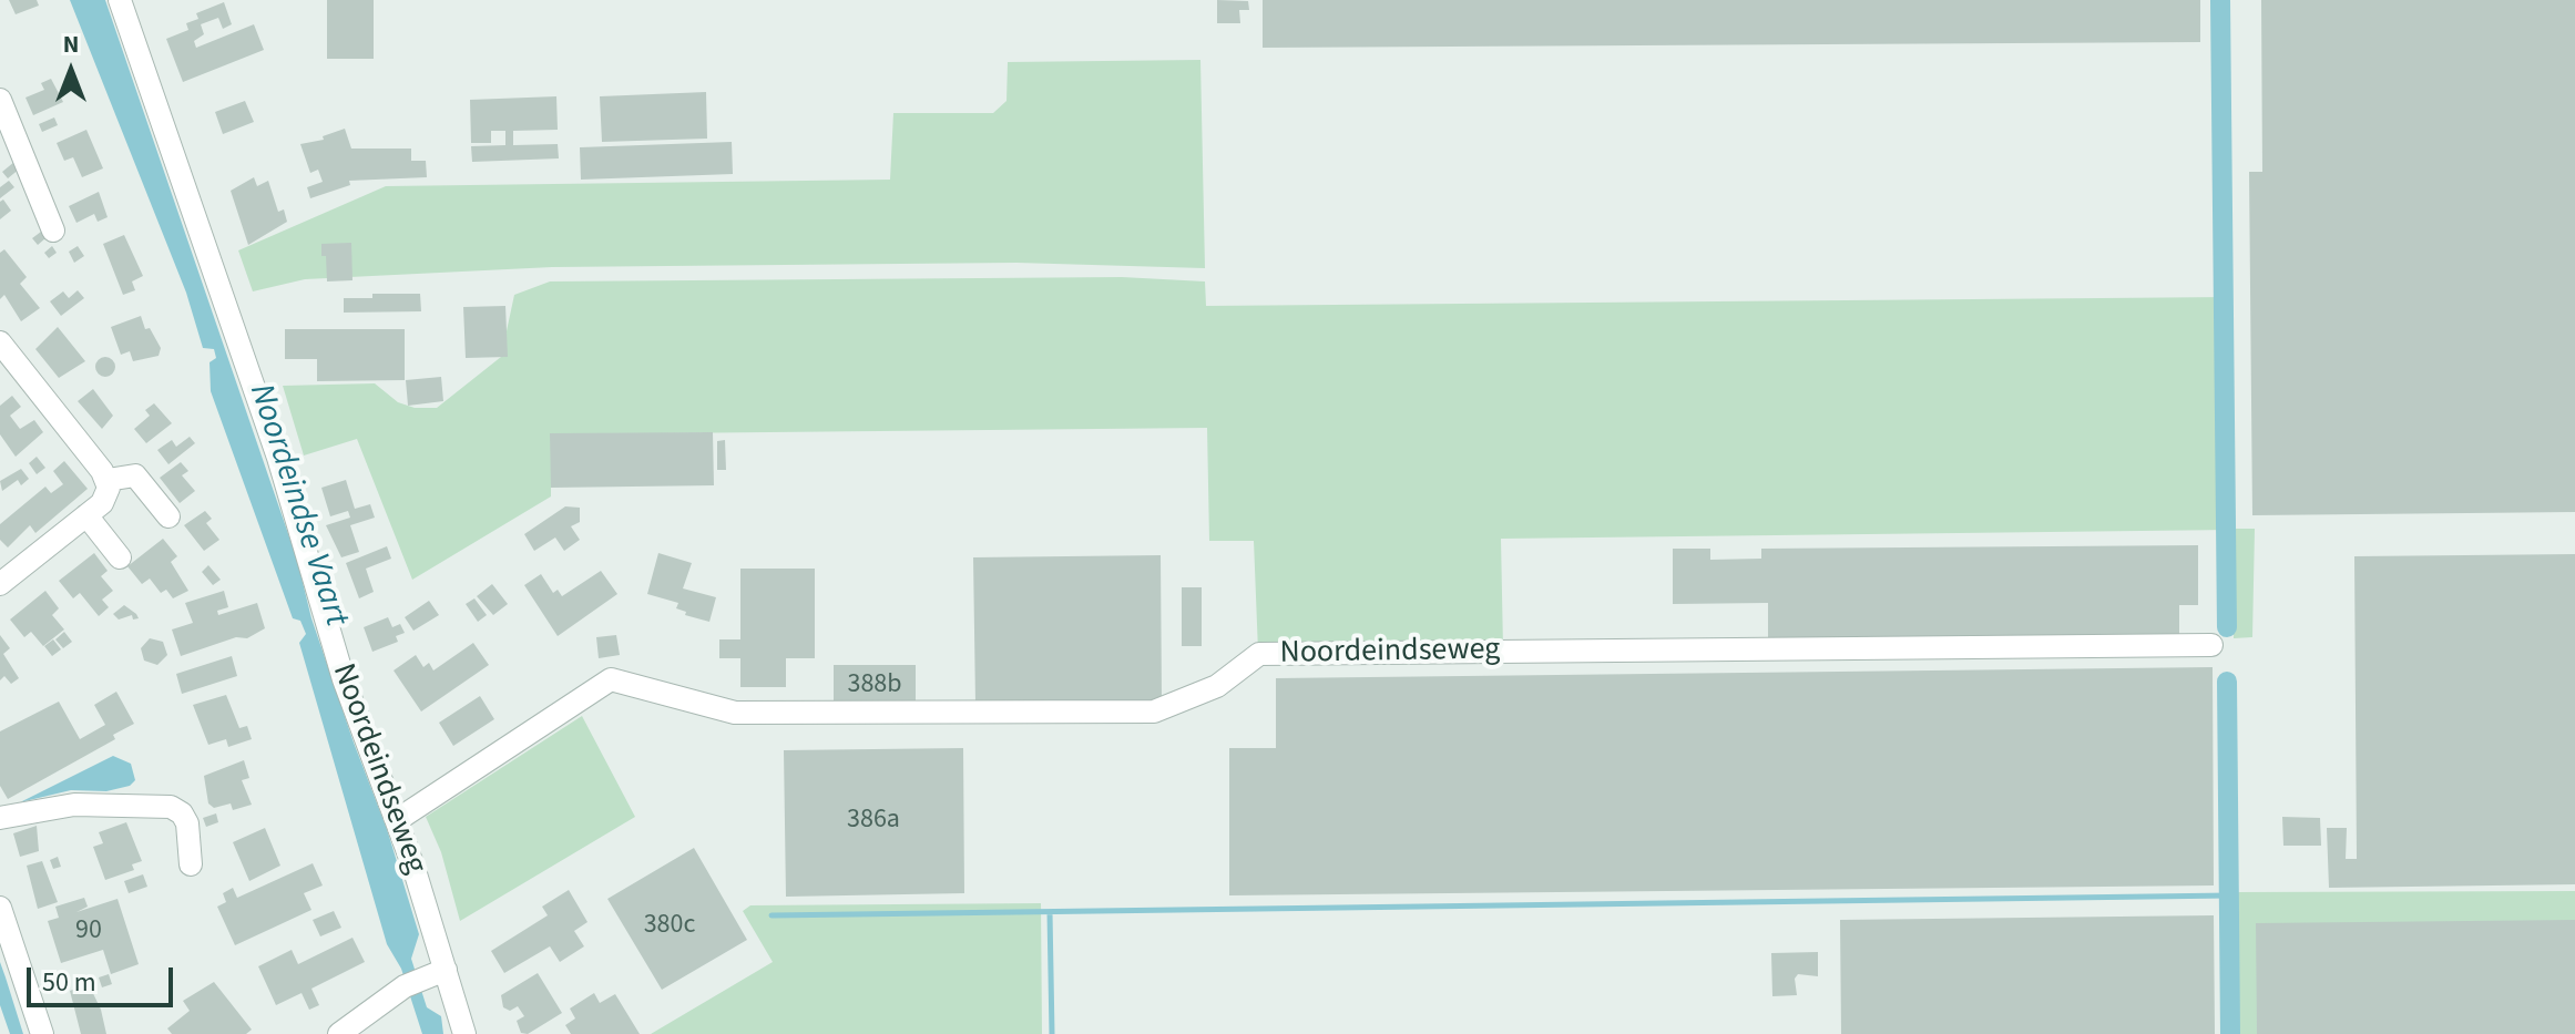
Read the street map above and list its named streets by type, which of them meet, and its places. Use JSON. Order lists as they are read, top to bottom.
{
  "streets": {
    "street": ["Noordeindseweg"]
  },
  "water": ["Noordeindse Vaart"],
  "house_numbers": [
    "388b",
    "386a",
    "380c",
    "90"
  ],
  "scale_bar": "50 m",
  "north": "top"
}
